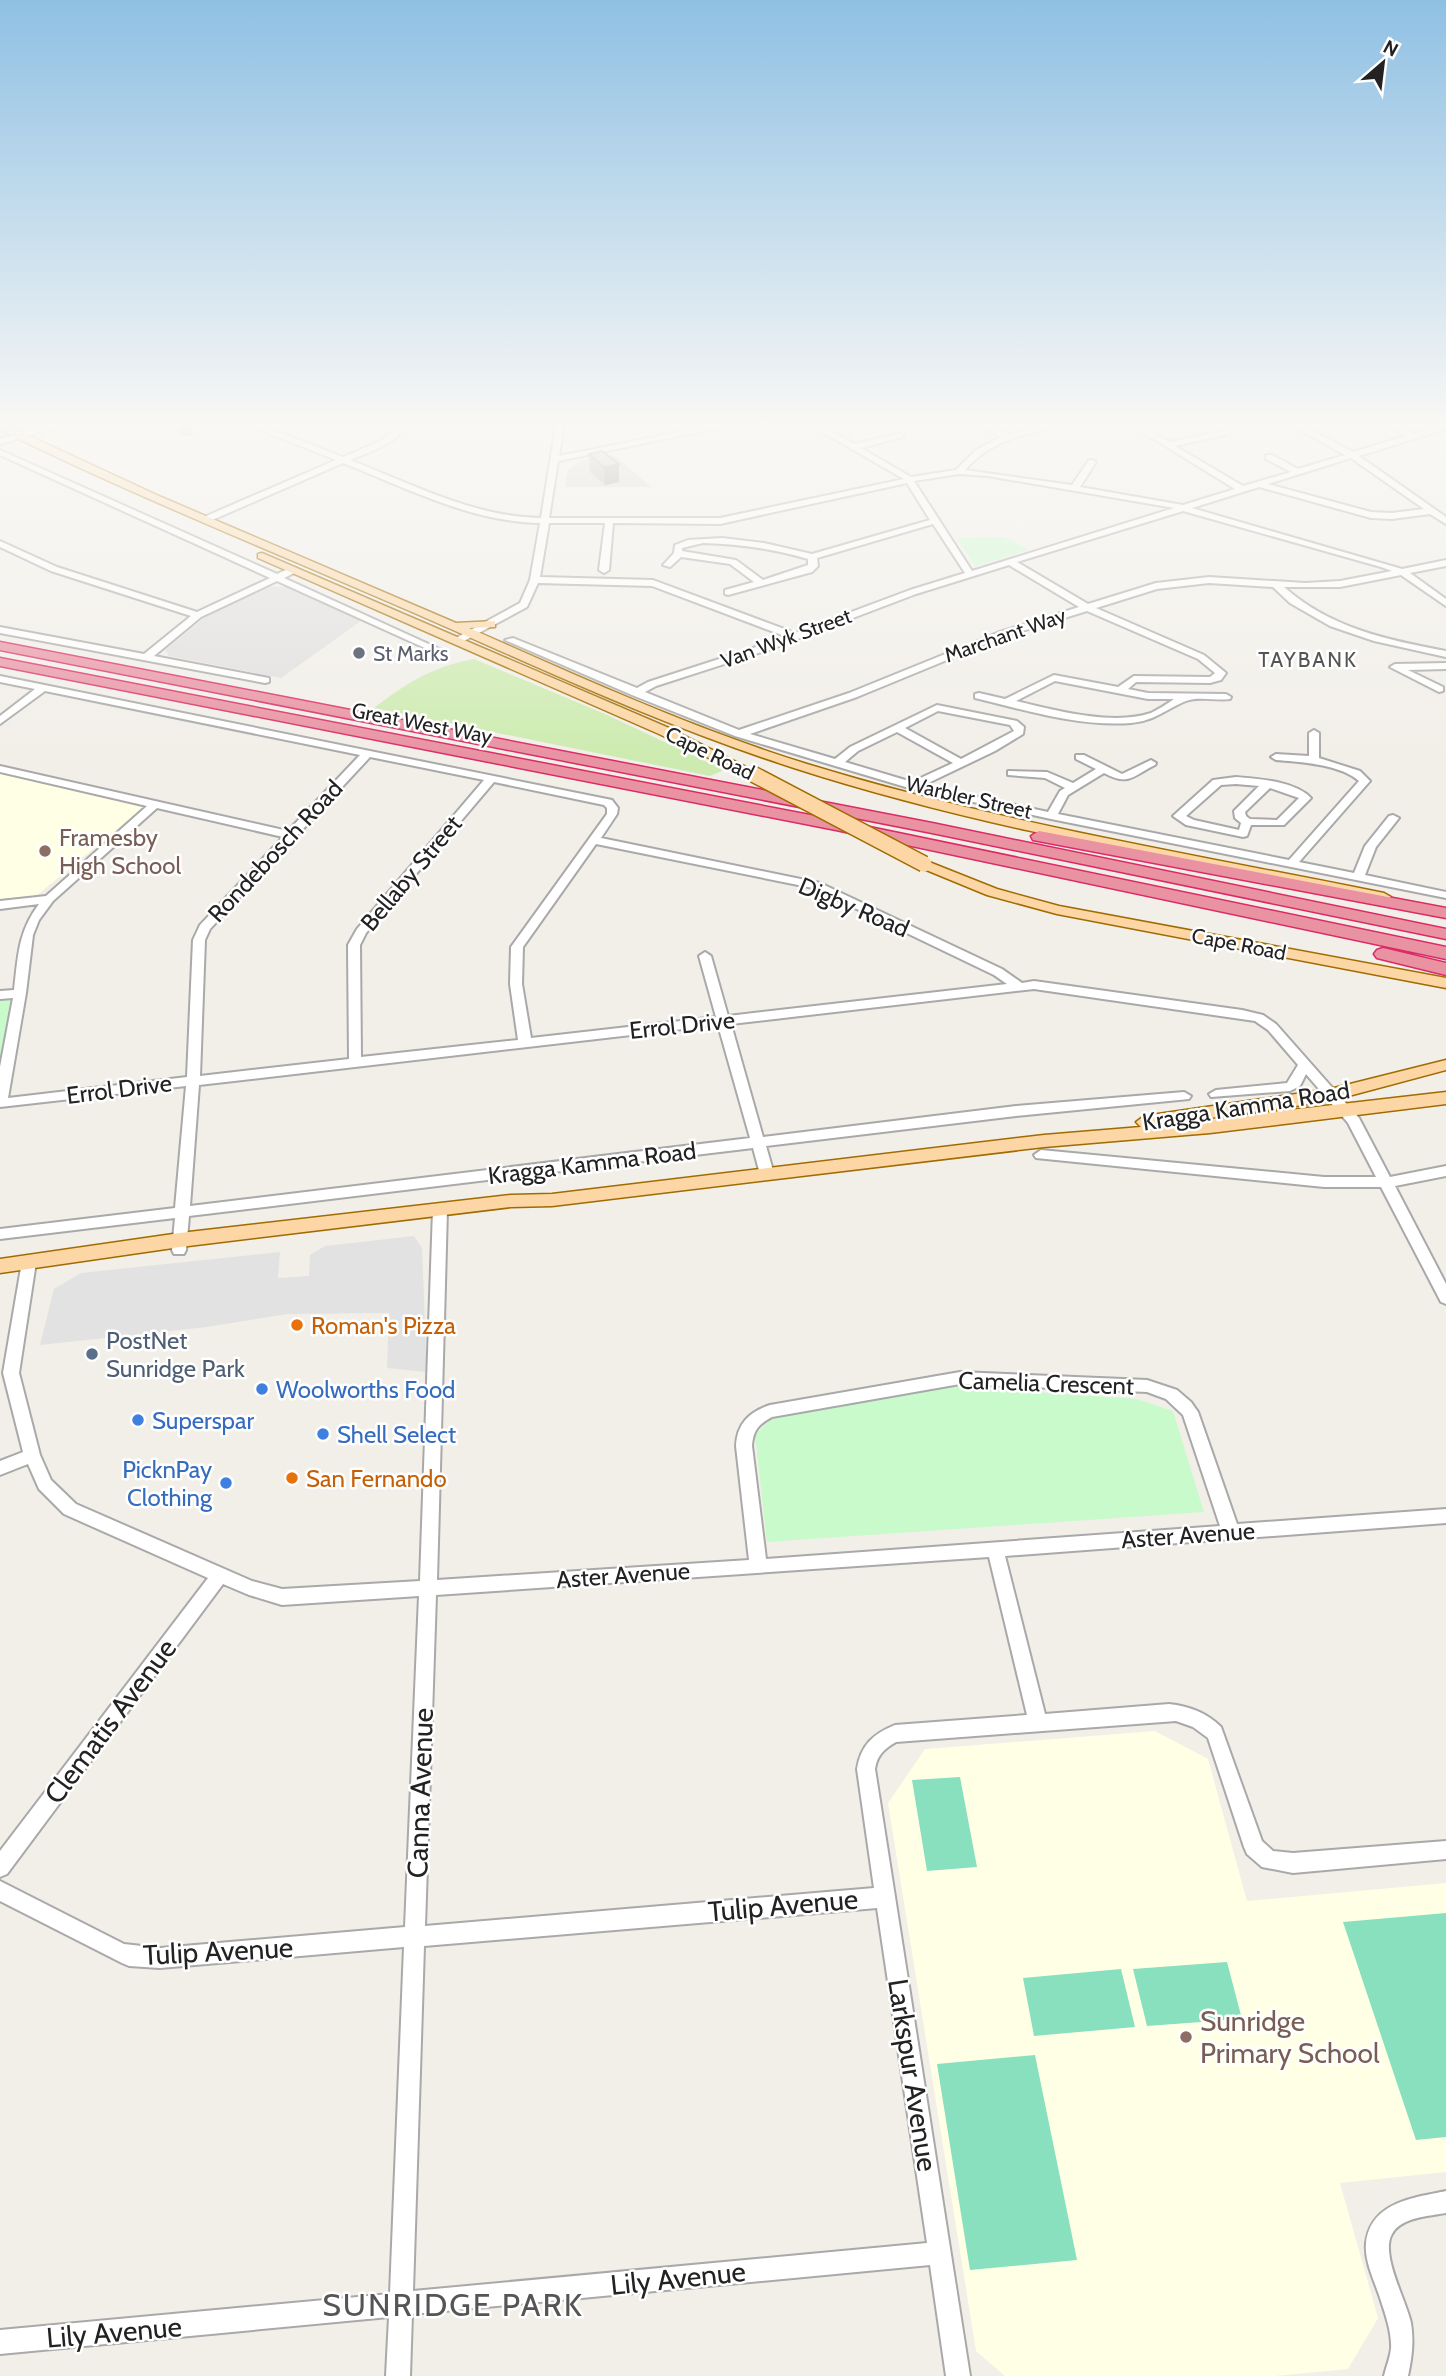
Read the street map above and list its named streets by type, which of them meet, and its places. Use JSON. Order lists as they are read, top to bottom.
{
  "streets": {
    "highway": ["Great West Way"],
    "main road": ["Cape Road", "Kragga Kamma Road"],
    "street": [
      "Marchant Way",
      "Van Wyk Street",
      "Warbler Street",
      "Rondebosch Road",
      "Bellaby Street",
      "Digby Road",
      "Errol Drive",
      "Camelia Crescent",
      "Aster Avenue",
      "Clematis Avenue",
      "Canna Avenue",
      "Tulip Avenue",
      "Larkspur Avenue",
      "Lily Avenue"
    ]
  },
  "crossings": [
    ["Marchant Way", "Warbler Street"],
    ["Van Wyk Street", "Warbler Street"],
    ["Great West Way", "Rondebosch Road"],
    ["Great West Way", "Bellaby Street"],
    ["Great West Way", "Digby Road"],
    ["Rondebosch Road", "Errol Drive"],
    ["Rondebosch Road", "Kragga Kamma Road"],
    ["Bellaby Street", "Errol Drive"],
    ["Digby Road", "Errol Drive"],
    ["Errol Drive", "Kragga Kamma Road"],
    ["Kragga Kamma Road", "Aster Avenue"],
    ["Kragga Kamma Road", "Canna Avenue"],
    ["Camelia Crescent", "Aster Avenue"],
    ["Aster Avenue", "Clematis Avenue"],
    ["Aster Avenue", "Canna Avenue"],
    ["Canna Avenue", "Tulip Avenue"],
    ["Canna Avenue", "Lily Avenue"],
    ["Tulip Avenue", "Larkspur Avenue"],
    ["Larkspur Avenue", "Lily Avenue"]
  ],
  "districts": ["TAYBANK", "SUNRIDGE PARK"],
  "places": [
    "St Marks",
    "Framesby High School",
    "Roman's Pizza",
    "PostNet Sunridge Park",
    "Woolworths Food",
    "Superspar",
    "Shell Select",
    "San Fernando",
    "PicknPay Clothing",
    "Sunridge Primary School"
  ],
  "north": "top right"
}
